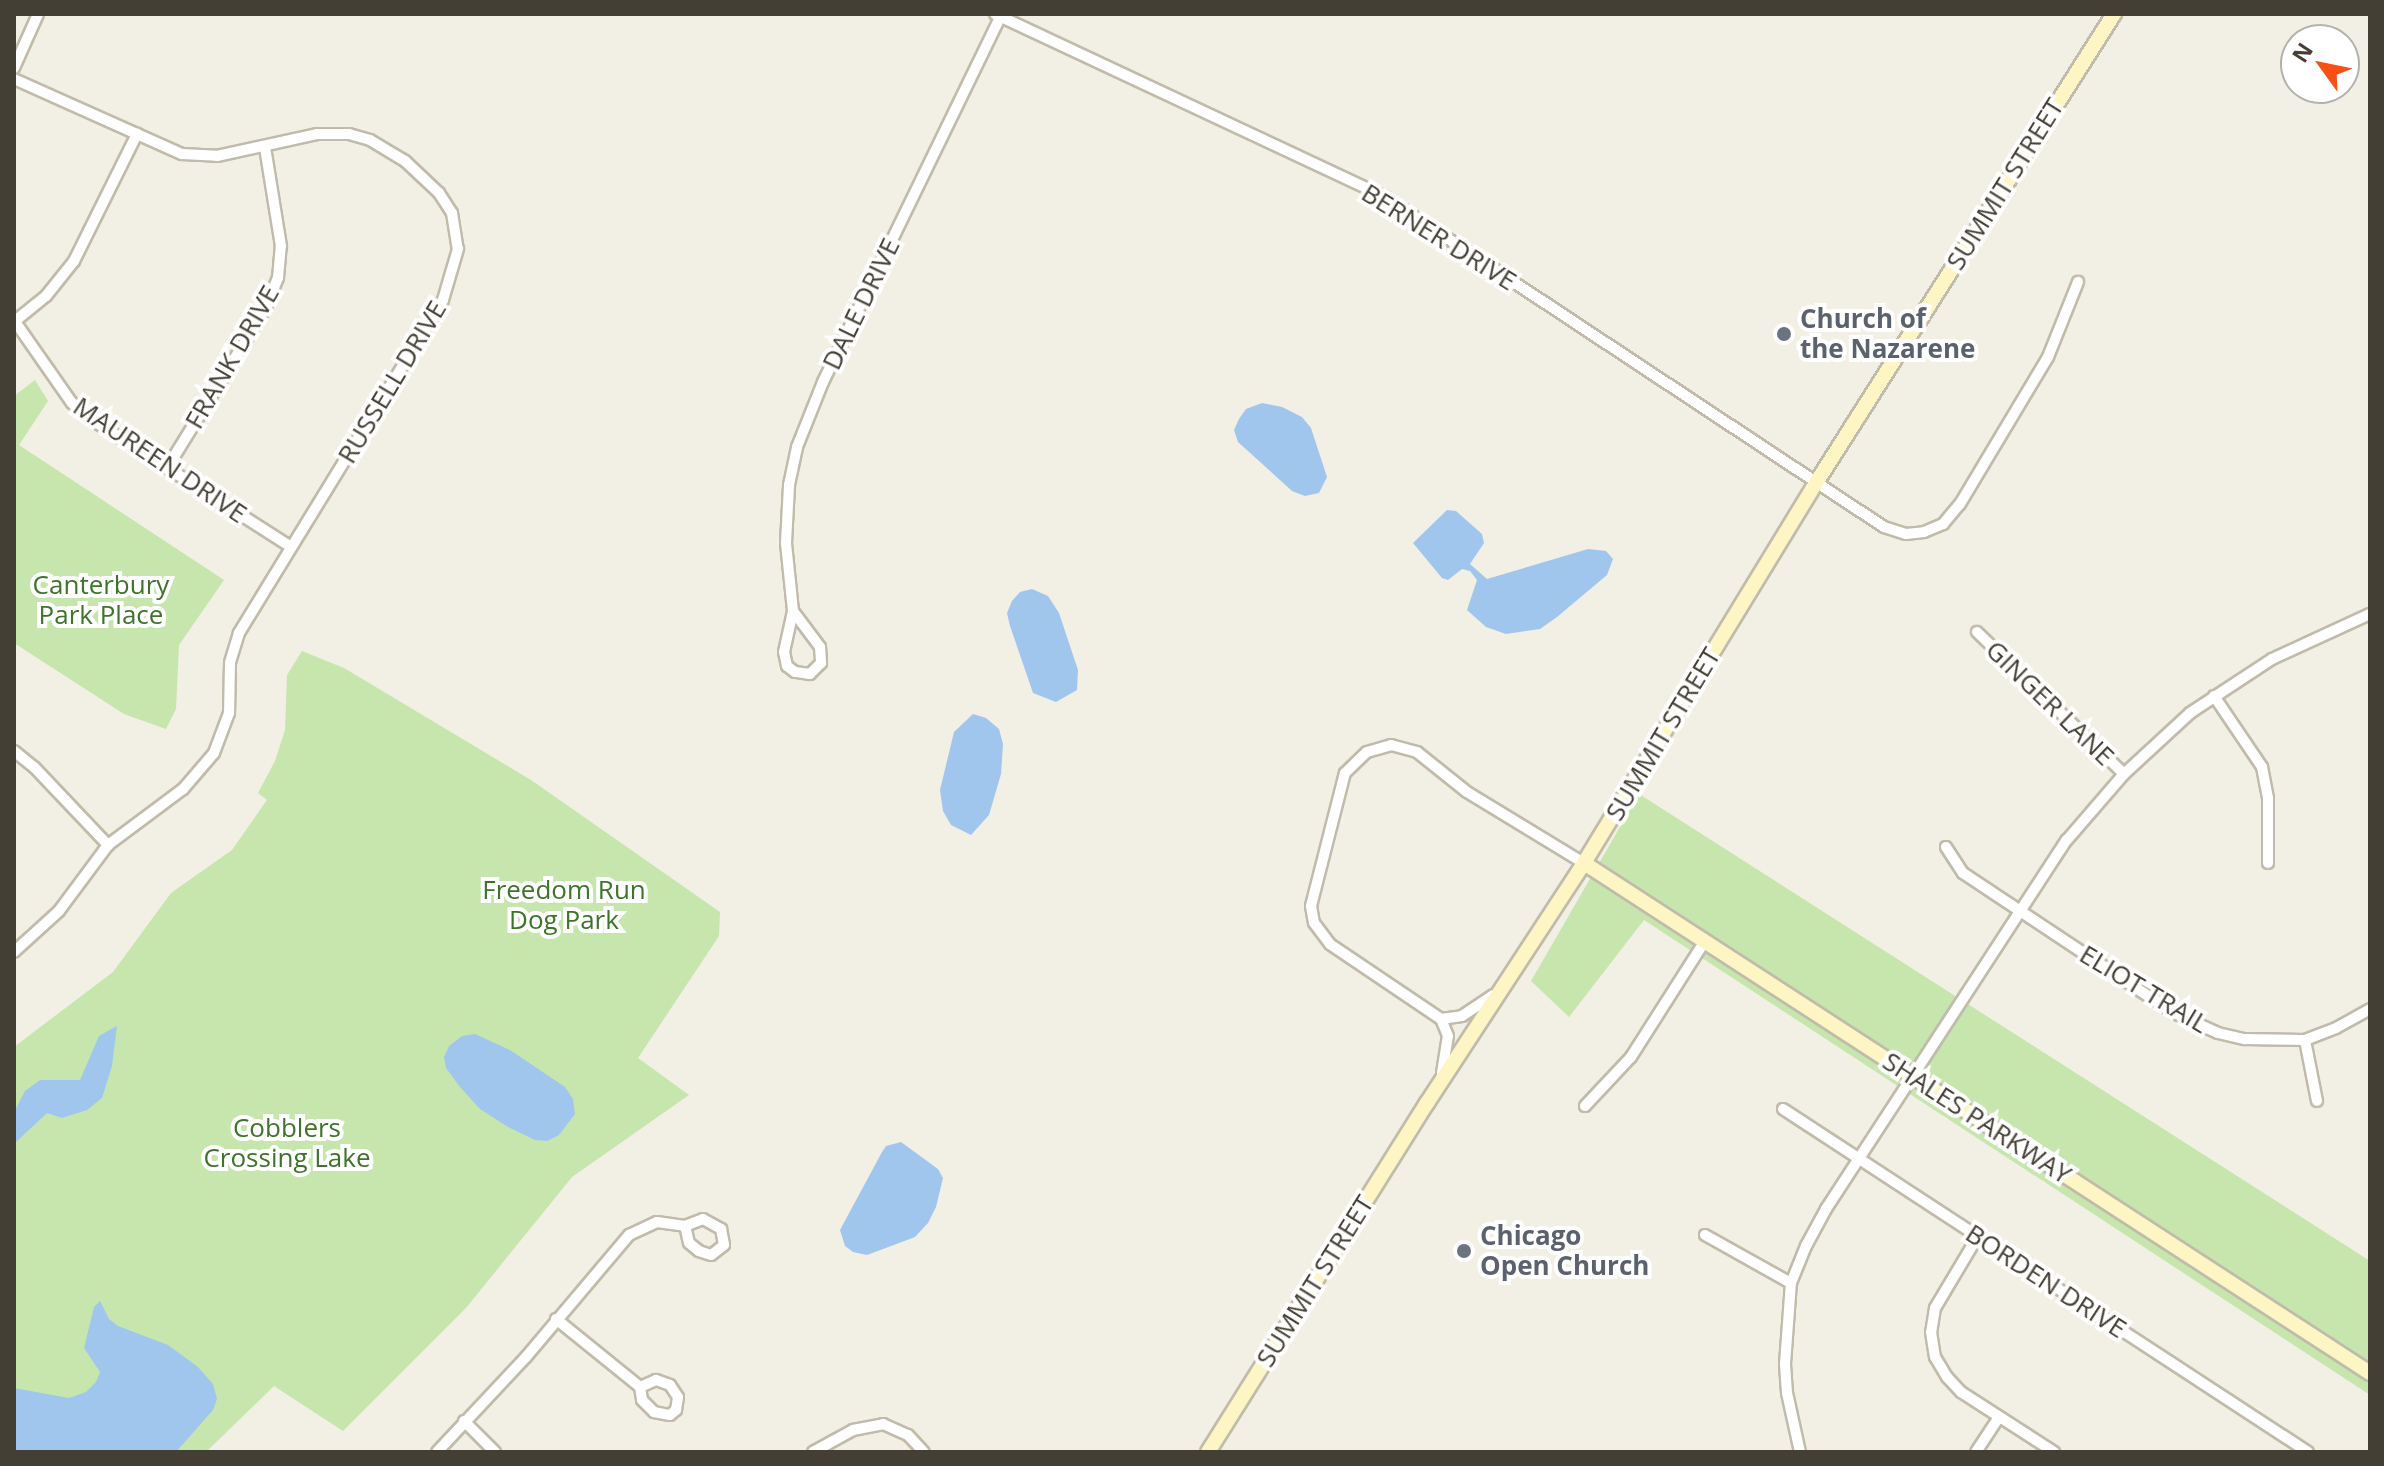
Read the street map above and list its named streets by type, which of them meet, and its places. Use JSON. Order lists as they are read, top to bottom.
{
  "streets": {
    "main road": ["SUMMIT STREET", "SHALES PARKWAY"],
    "street": [
      "BERNER DRIVE",
      "DALE DRIVE",
      "FRANK DRIVE",
      "RUSSELL DRIVE",
      "MAUREEN DRIVE",
      "GINGER LANE",
      "ELIOT TRAIL",
      "BORDEN DRIVE"
    ]
  },
  "crossings": [
    ["SUMMIT STREET", "BERNER DRIVE"],
    ["SUMMIT STREET", "SHALES PARKWAY"],
    ["BERNER DRIVE", "DALE DRIVE"],
    ["FRANK DRIVE", "RUSSELL DRIVE"],
    ["FRANK DRIVE", "MAUREEN DRIVE"],
    ["RUSSELL DRIVE", "MAUREEN DRIVE"]
  ],
  "parks": ["Canterbury Park Place", "Freedom Run Dog Park", "Cobblers Crossing Lake"],
  "places": ["Church of the Nazarene", "Chicago Open Church"],
  "north": "top left"
}
